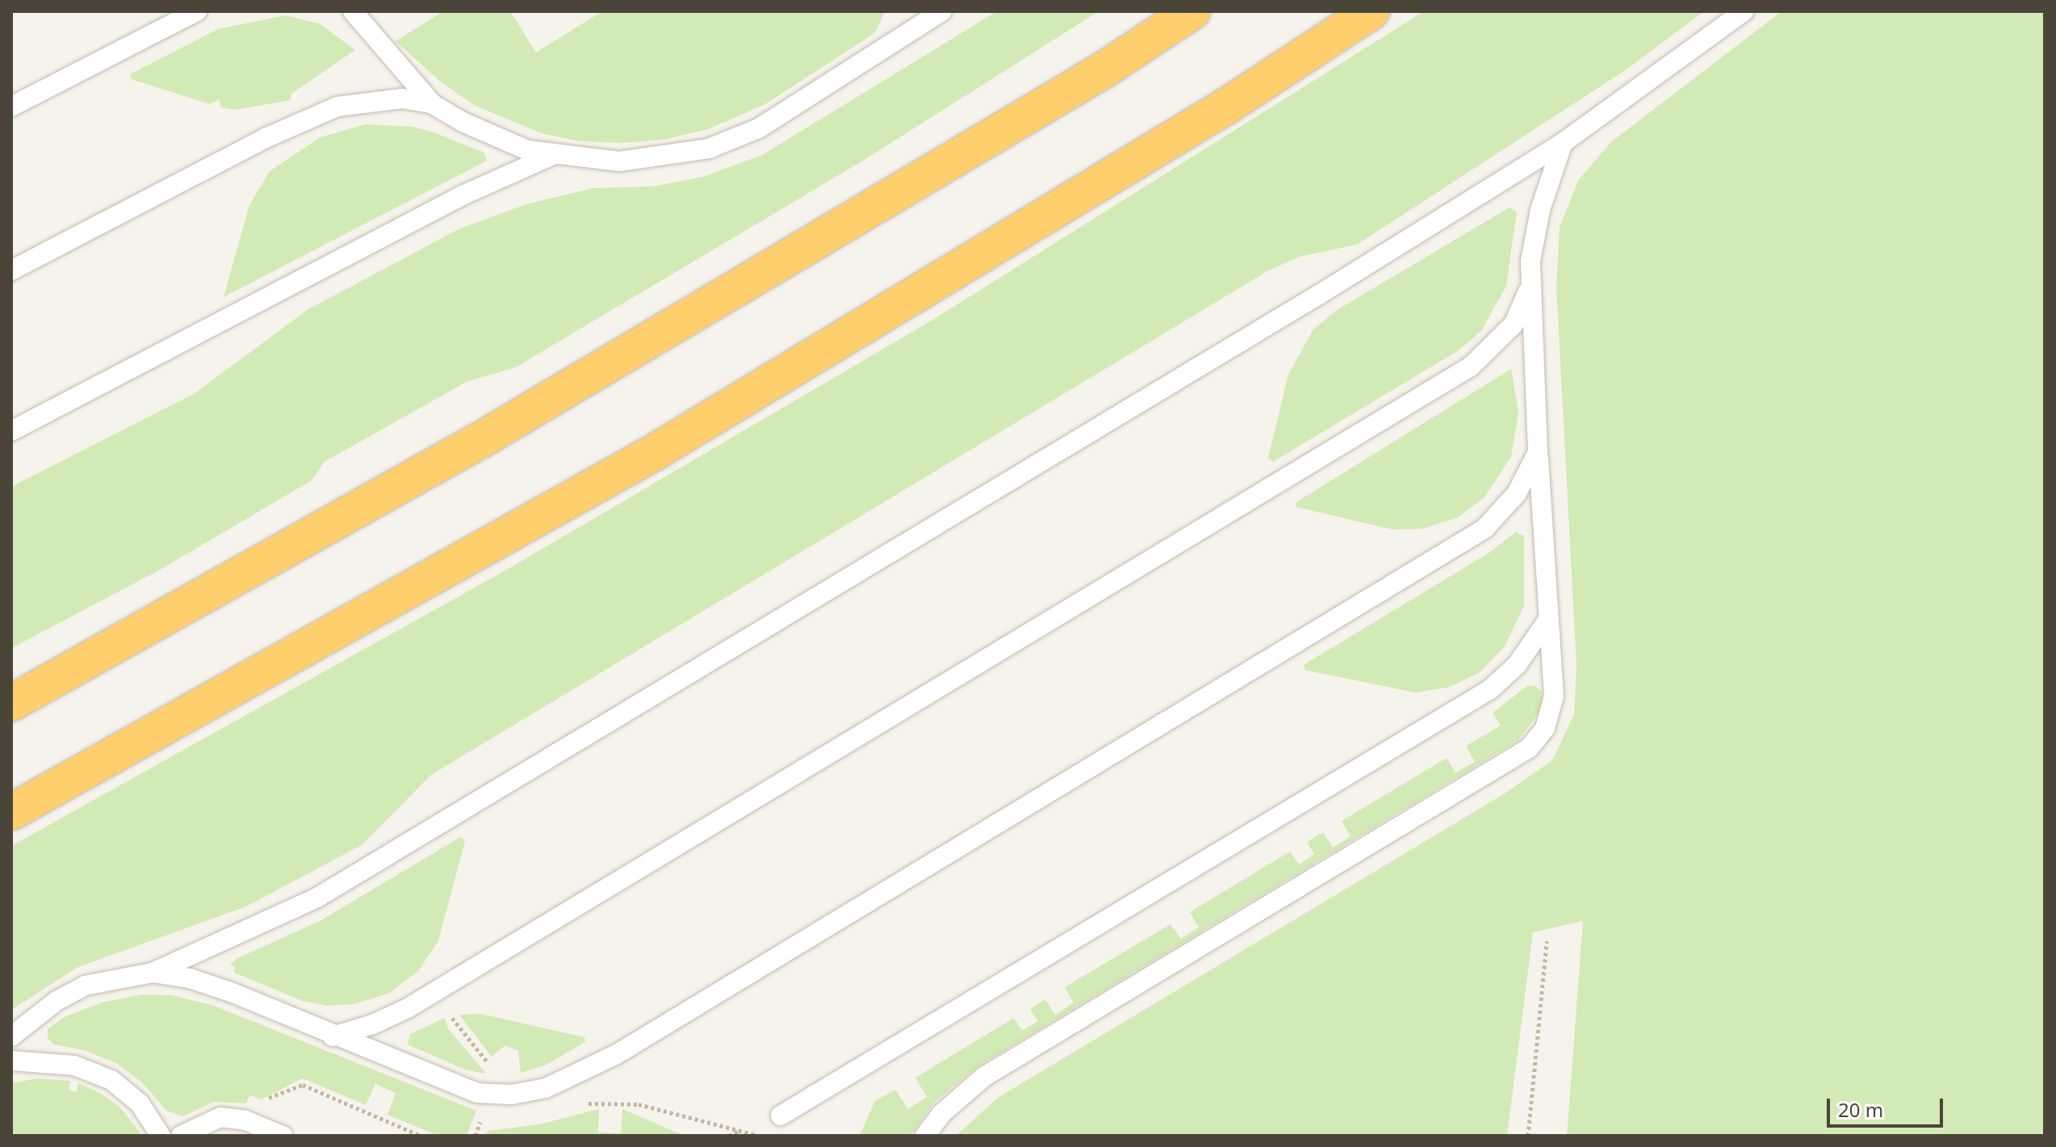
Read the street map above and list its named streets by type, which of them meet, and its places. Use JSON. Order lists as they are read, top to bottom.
{
  "scale_bar": "20 m"
}
